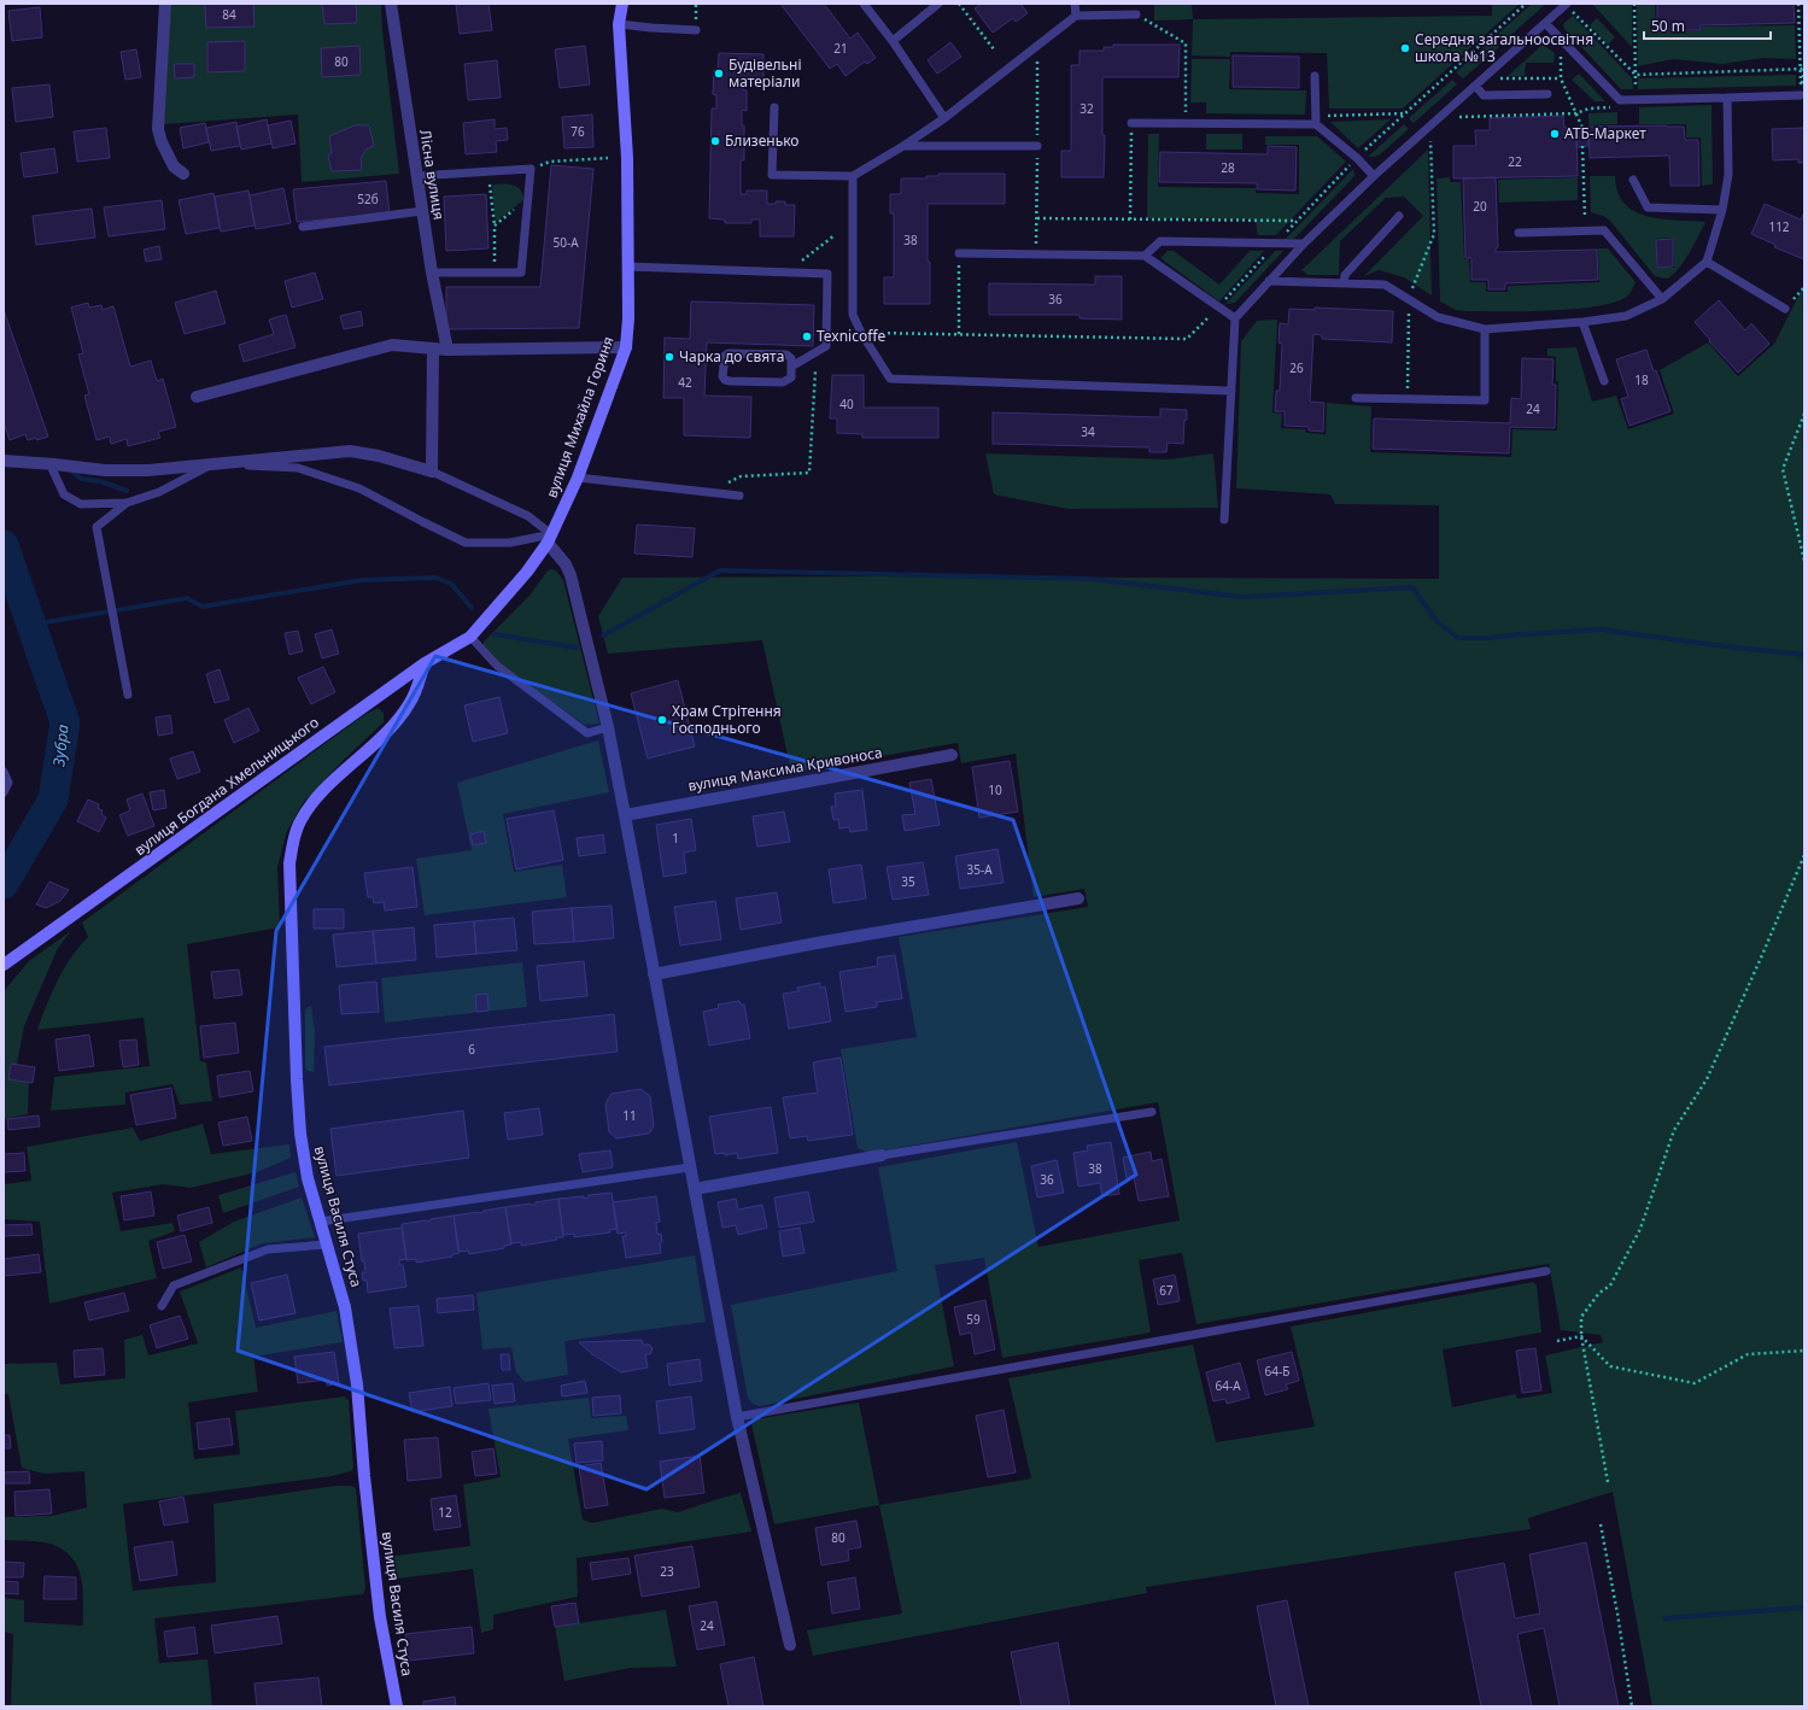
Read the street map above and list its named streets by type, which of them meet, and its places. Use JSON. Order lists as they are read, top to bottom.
{
  "streets": {
    "main road": ["вулиця Михайла Гориня", "вулиця Богдана Хмельницького", "вулиця Василя Стуса"],
    "street": ["Лісна вулиця", "вулиця Максима Кривоноса"]
  },
  "crossings": [
    ["вулиця Михайла Гориня", "вулиця Богдана Хмельницького"],
    ["вулиця Богдана Хмельницького", "вулиця Василя Стуса"]
  ],
  "water": ["Зубра"],
  "places": [
    "Середня загальноосвітня школа №13",
    "Будівельні матеріали",
    "АТБ-Маркет",
    "Близенько",
    "Texnicoffe",
    "Чарка до свята",
    "Храм Стрітення Господнього"
  ],
  "house_numbers": [
    "84",
    "21",
    "80",
    "32",
    "76",
    "22",
    "28",
    "52б",
    "20",
    "112",
    "38",
    "50-А",
    "36",
    "26",
    "18",
    "42",
    "40",
    "24",
    "34",
    "10",
    "1",
    "35-А",
    "35",
    "6",
    "11",
    "38",
    "36",
    "67",
    "59",
    "64-Б",
    "64-А",
    "12",
    "80",
    "23",
    "24"
  ],
  "scale_bar": "50 m"
}
